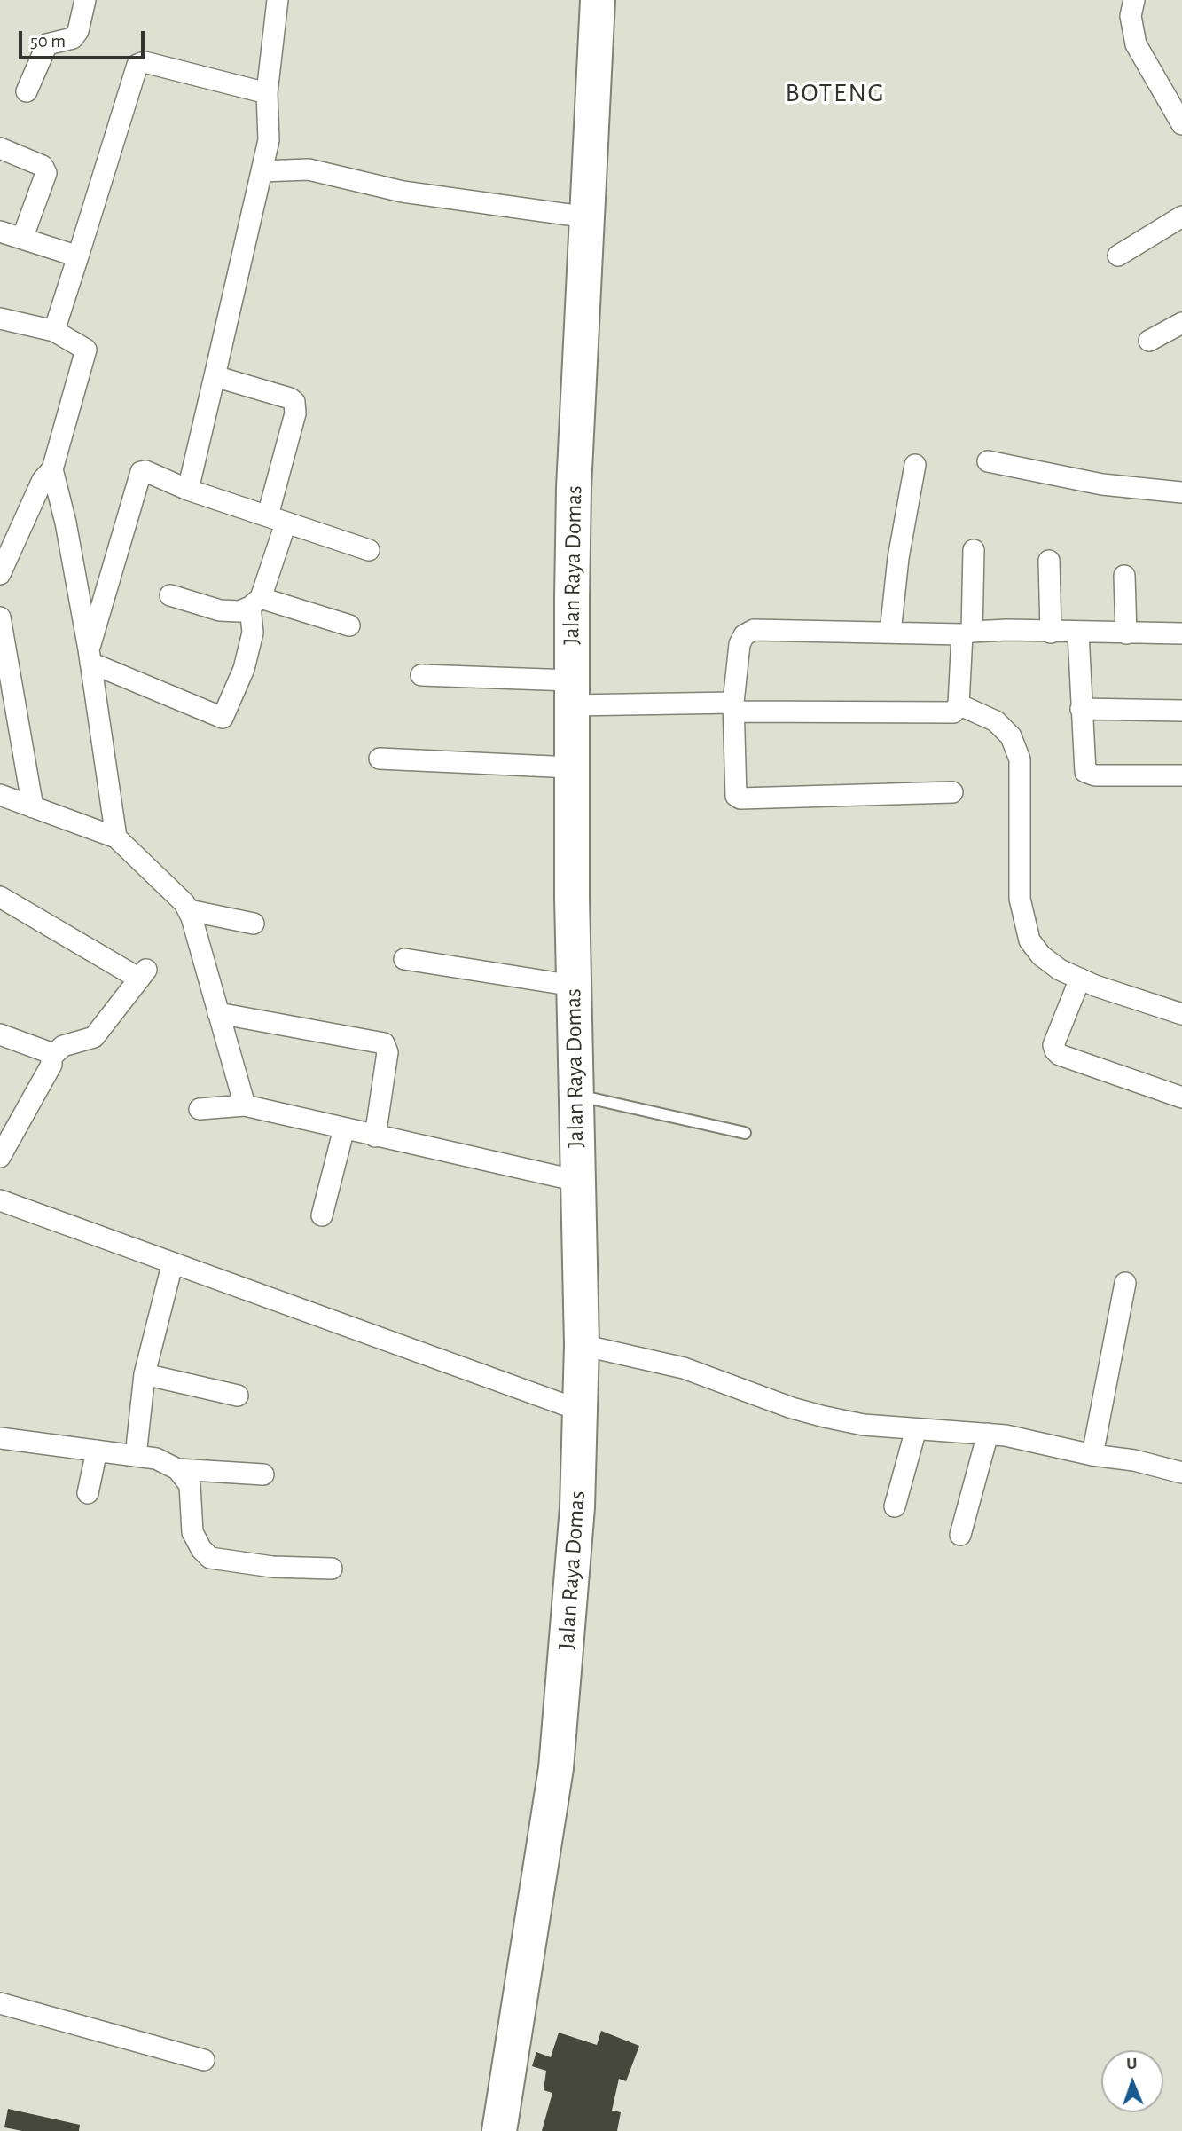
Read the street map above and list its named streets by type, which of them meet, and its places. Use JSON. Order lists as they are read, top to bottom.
{
  "streets": {
    "highway": ["Jalan Raya Domas"]
  },
  "districts": ["BOTENG"],
  "scale_bar": "50 m",
  "north": "top"
}
